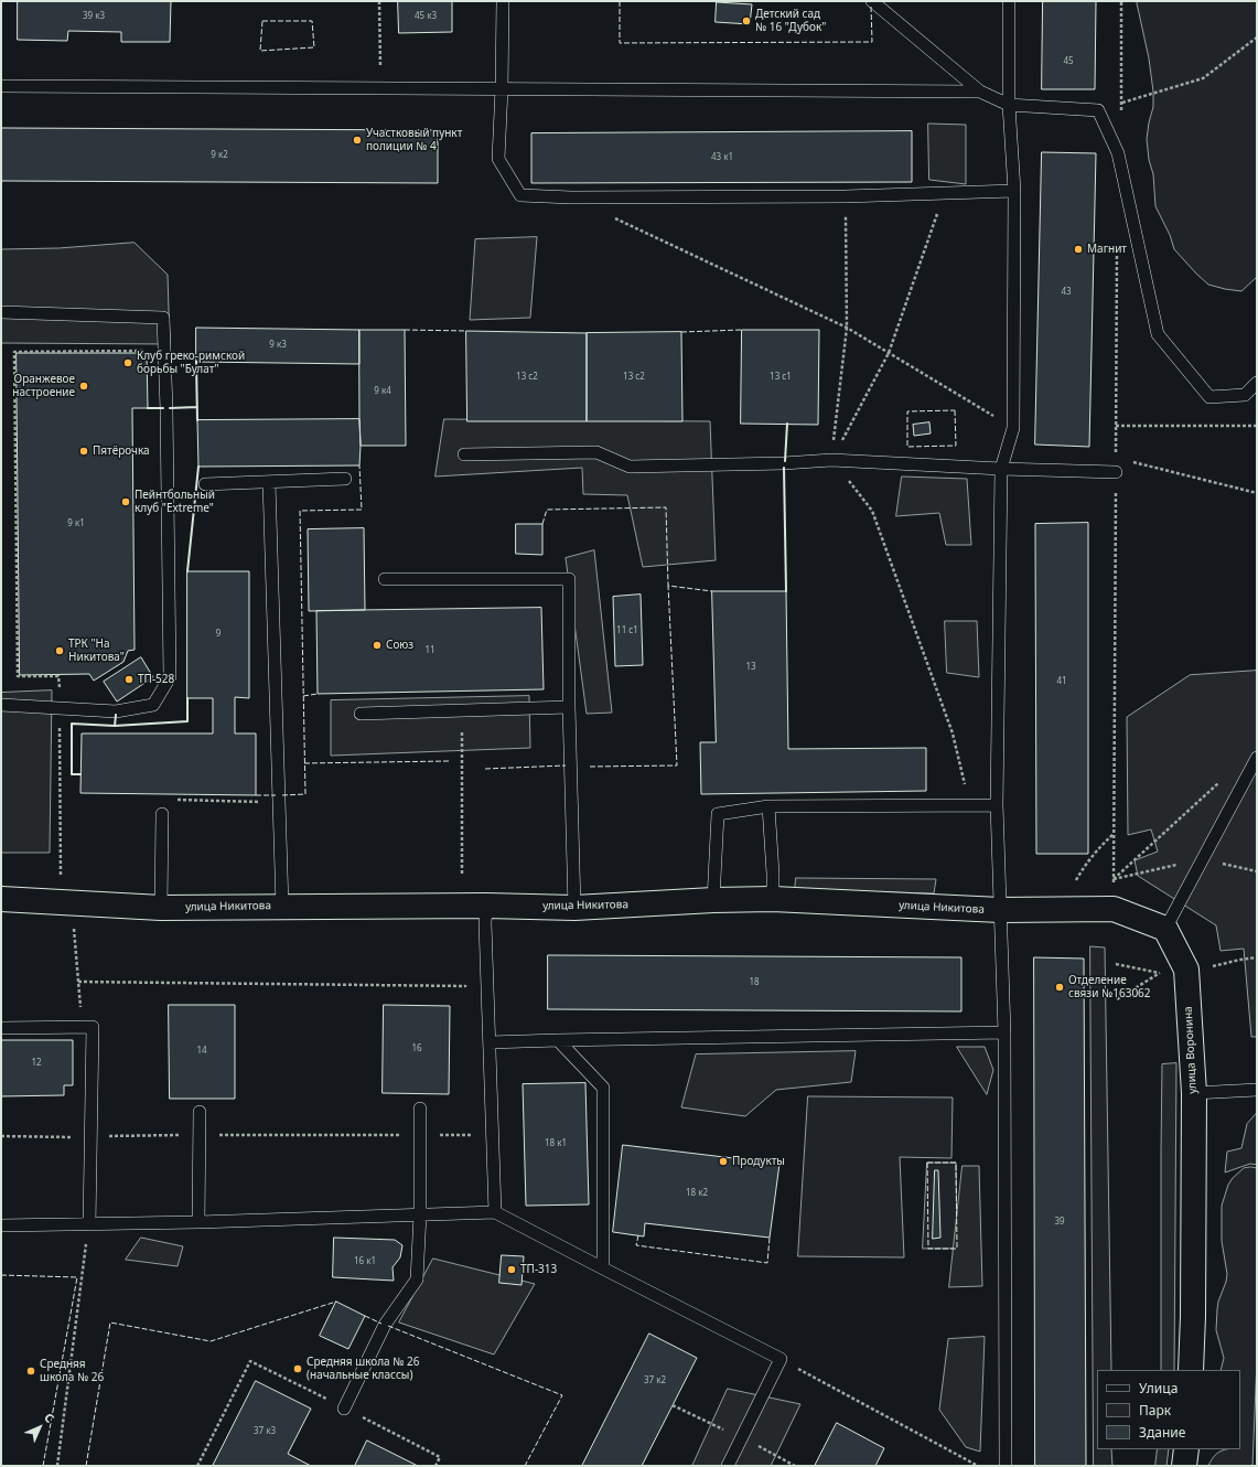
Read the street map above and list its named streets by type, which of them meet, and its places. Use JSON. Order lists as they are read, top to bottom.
{
  "streets": {
    "street": ["улица Никитова", "улица Воронина"]
  },
  "crossings": [
    ["улица Никитова", "улица Воронина"]
  ],
  "places": [
    "Детский сад № 16 \"Дубок\"",
    "Участковый пункт полиции № 4",
    "Магнит",
    "Клуб греко-римской борьбы \"Булат\"",
    "Оранжевое настроение",
    "Пятёрочка",
    "Пейнтбольный клуб \"Extreme\"",
    "Союз",
    "ТРК \"На Никитова\"",
    "ТП-528",
    "Отделение связи №163062",
    "Продукты",
    "ТП-313",
    "Средняя школа № 26 (начальные классы)",
    "Средняя школа № 26"
  ],
  "house_numbers": [
    "39 к3",
    "45 к3",
    "45",
    "9 к2",
    "43 к1",
    "43",
    "9 к3",
    "13 с2",
    "13 с2",
    "13 с1",
    "9 к4",
    "9 к1",
    "11 с1",
    "9",
    "11",
    "13",
    "41",
    "18",
    "16",
    "14",
    "12",
    "18 к1",
    "18 к2",
    "39",
    "16 к1",
    "37 к2",
    "37 к3"
  ],
  "legend": ["Улица", "Парк", "Здание"],
  "north": "top right"
}
